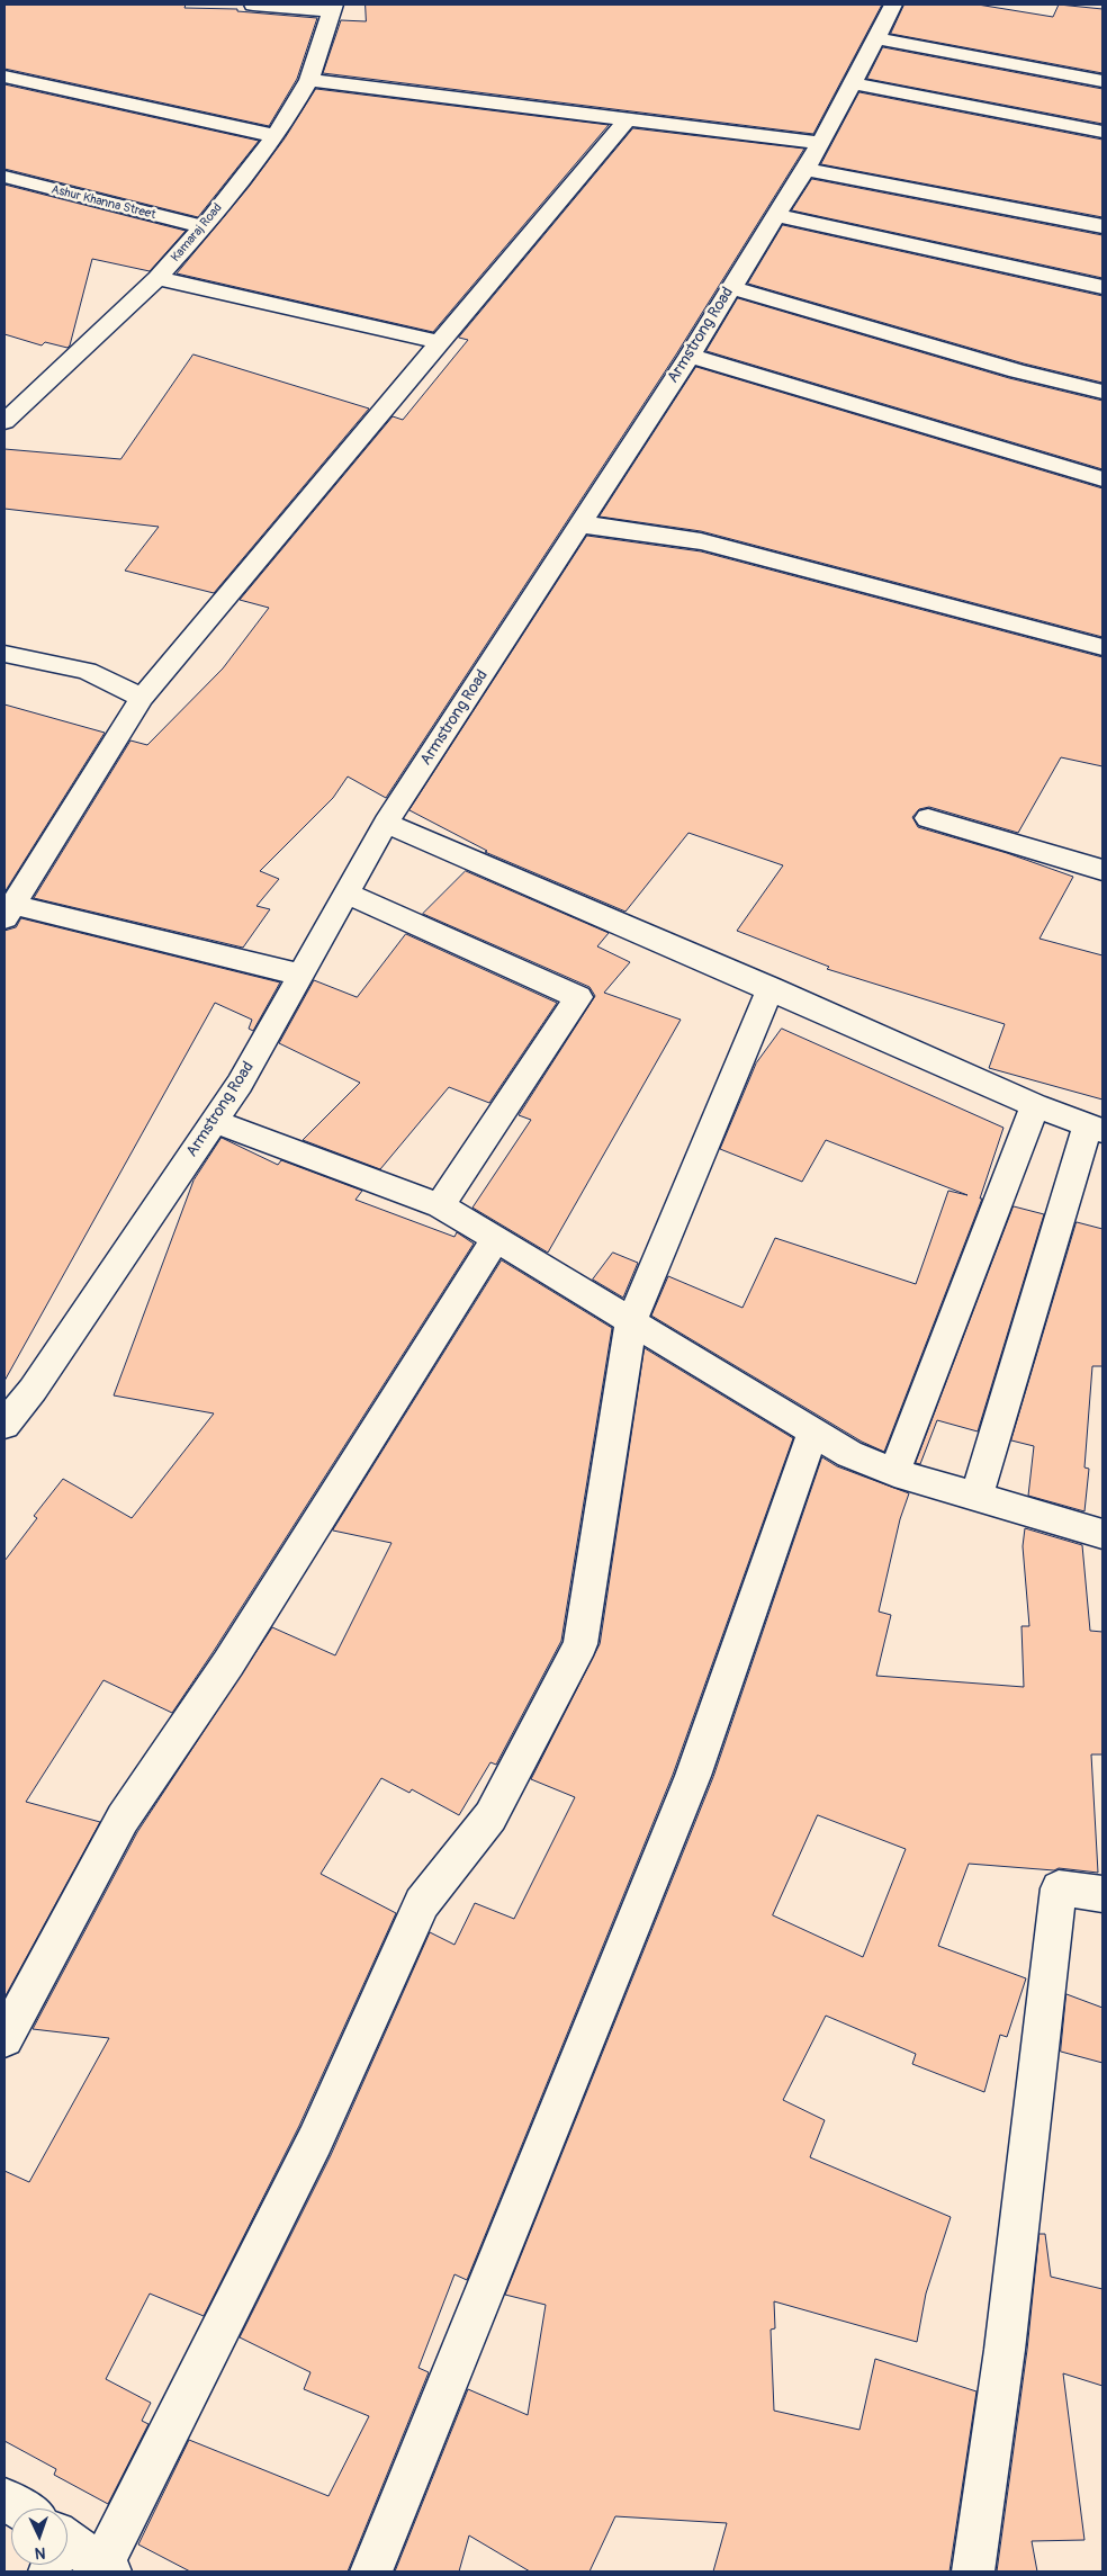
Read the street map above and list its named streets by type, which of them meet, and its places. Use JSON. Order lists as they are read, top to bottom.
{
  "streets": {
    "street": ["Ashur Khanna Street", "Kamaraj Road", "Armstrong Road"]
  },
  "crossings": [
    ["Ashur Khanna Street", "Kamaraj Road"]
  ],
  "north": "bottom"
}
